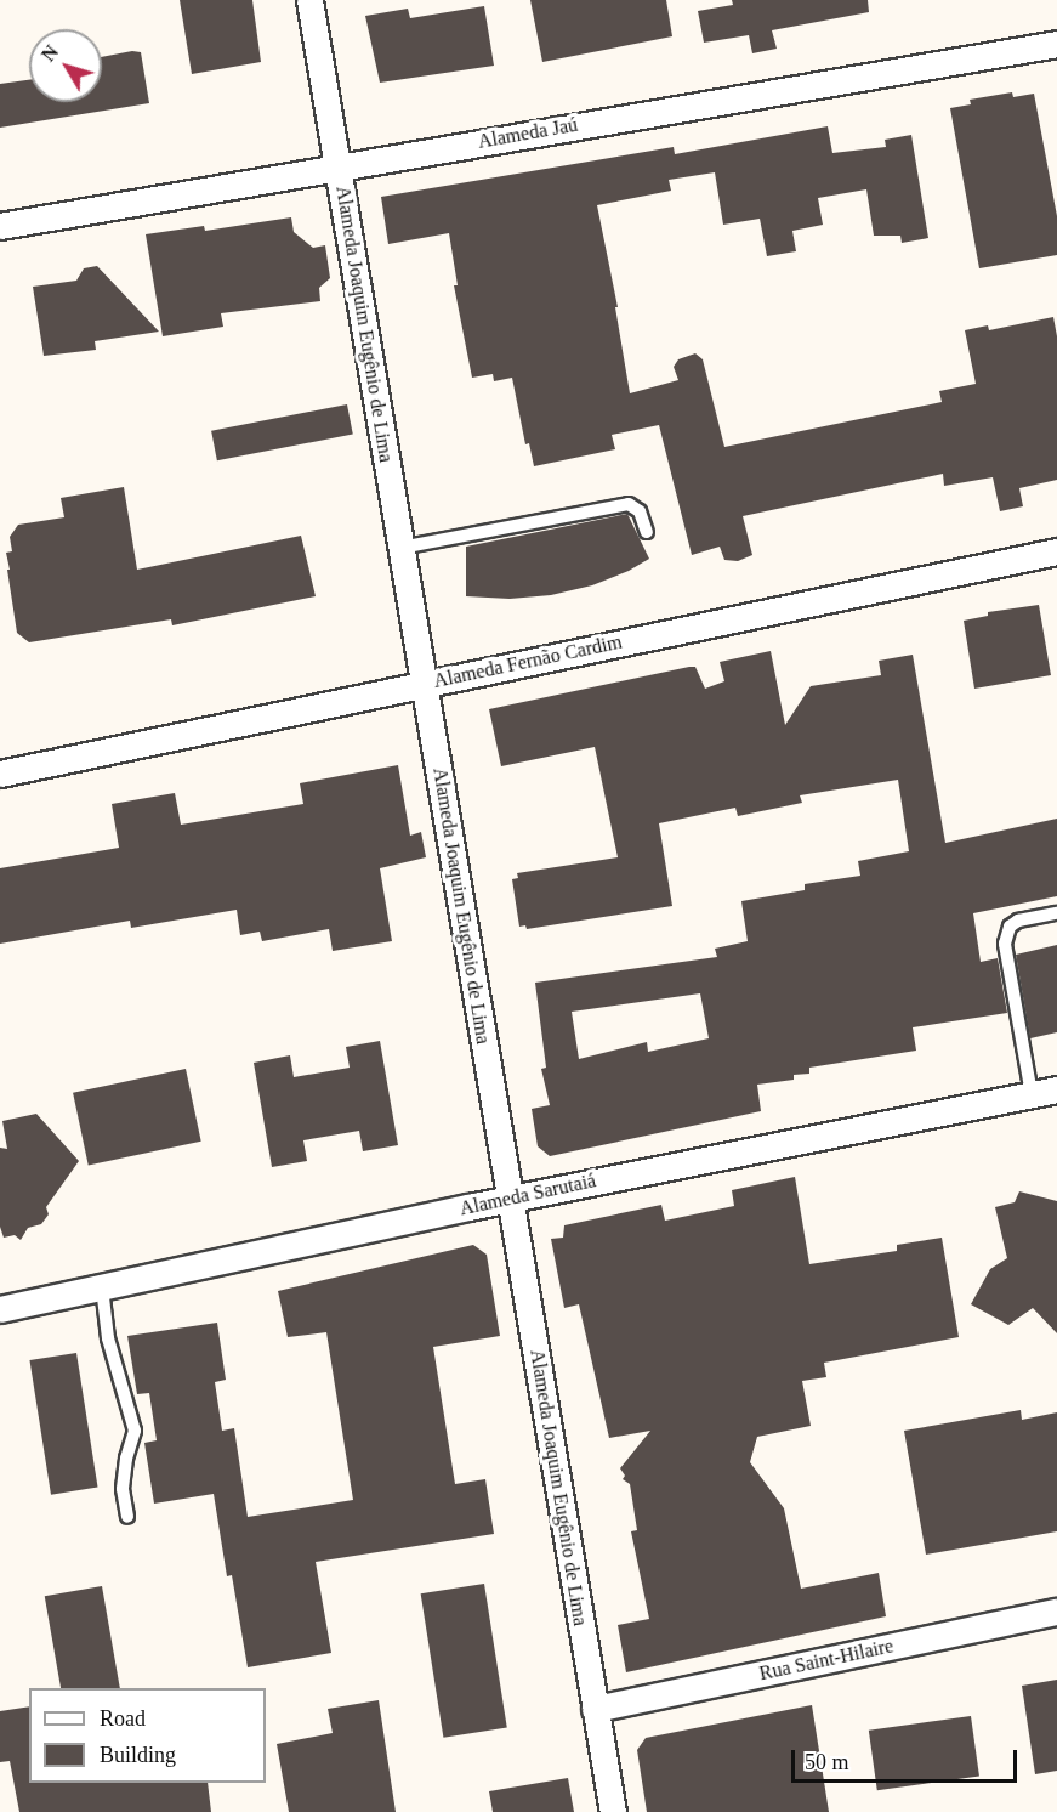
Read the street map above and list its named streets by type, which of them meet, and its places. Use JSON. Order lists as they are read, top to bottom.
{
  "streets": {
    "street": [
      "Alameda Jaú",
      "Alameda Joaquim Eugênio de Lima",
      "Alameda Fernão Cardim",
      "Alameda Sarutaiá",
      "Rua Saint-Hilaire"
    ]
  },
  "crossings": [
    ["Alameda Jaú", "Alameda Joaquim Eugênio de Lima"],
    ["Alameda Joaquim Eugênio de Lima", "Alameda Fernão Cardim"],
    ["Alameda Joaquim Eugênio de Lima", "Alameda Sarutaiá"],
    ["Alameda Joaquim Eugênio de Lima", "Rua Saint-Hilaire"]
  ],
  "legend": ["Road", "Building"],
  "scale_bar": "50 m",
  "north": "top left"
}
